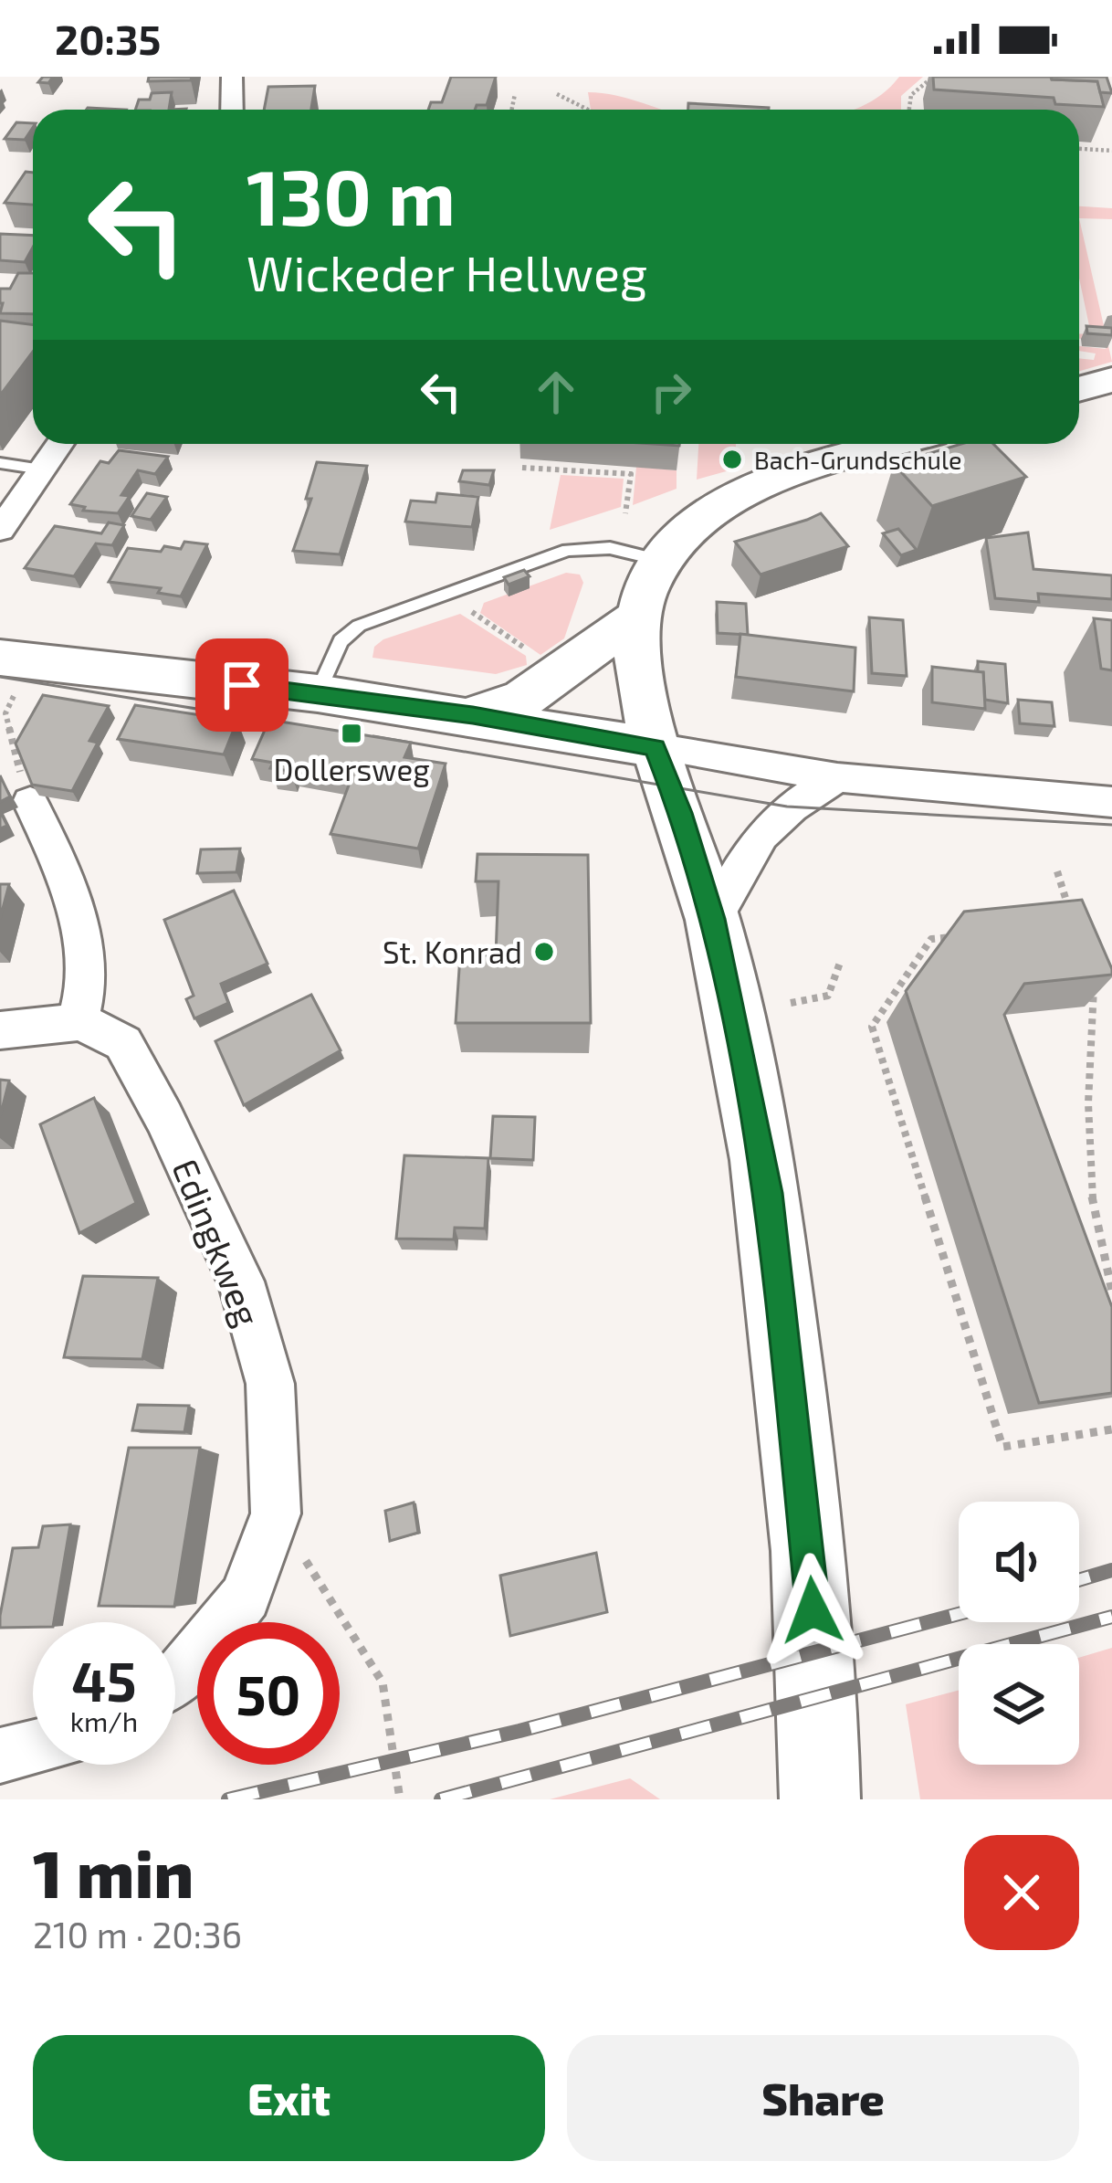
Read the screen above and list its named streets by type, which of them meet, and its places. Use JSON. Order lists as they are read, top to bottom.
{
  "streets": {
    "street": ["Edingkweg"]
  },
  "places": {
    "other": ["Bach-Grundschule", "St. Konrad"],
    "transit": ["Dollersweg"]
  },
  "page": {
    "status": "20:35",
    "turn": ["130 m", "Wickeder Hellweg"],
    "speed": "45 km/h",
    "limit": "50",
    "heading": ["1 min", "210 m · 20:36"],
    "buttons": ["Exit", "Share"]
  }
}
